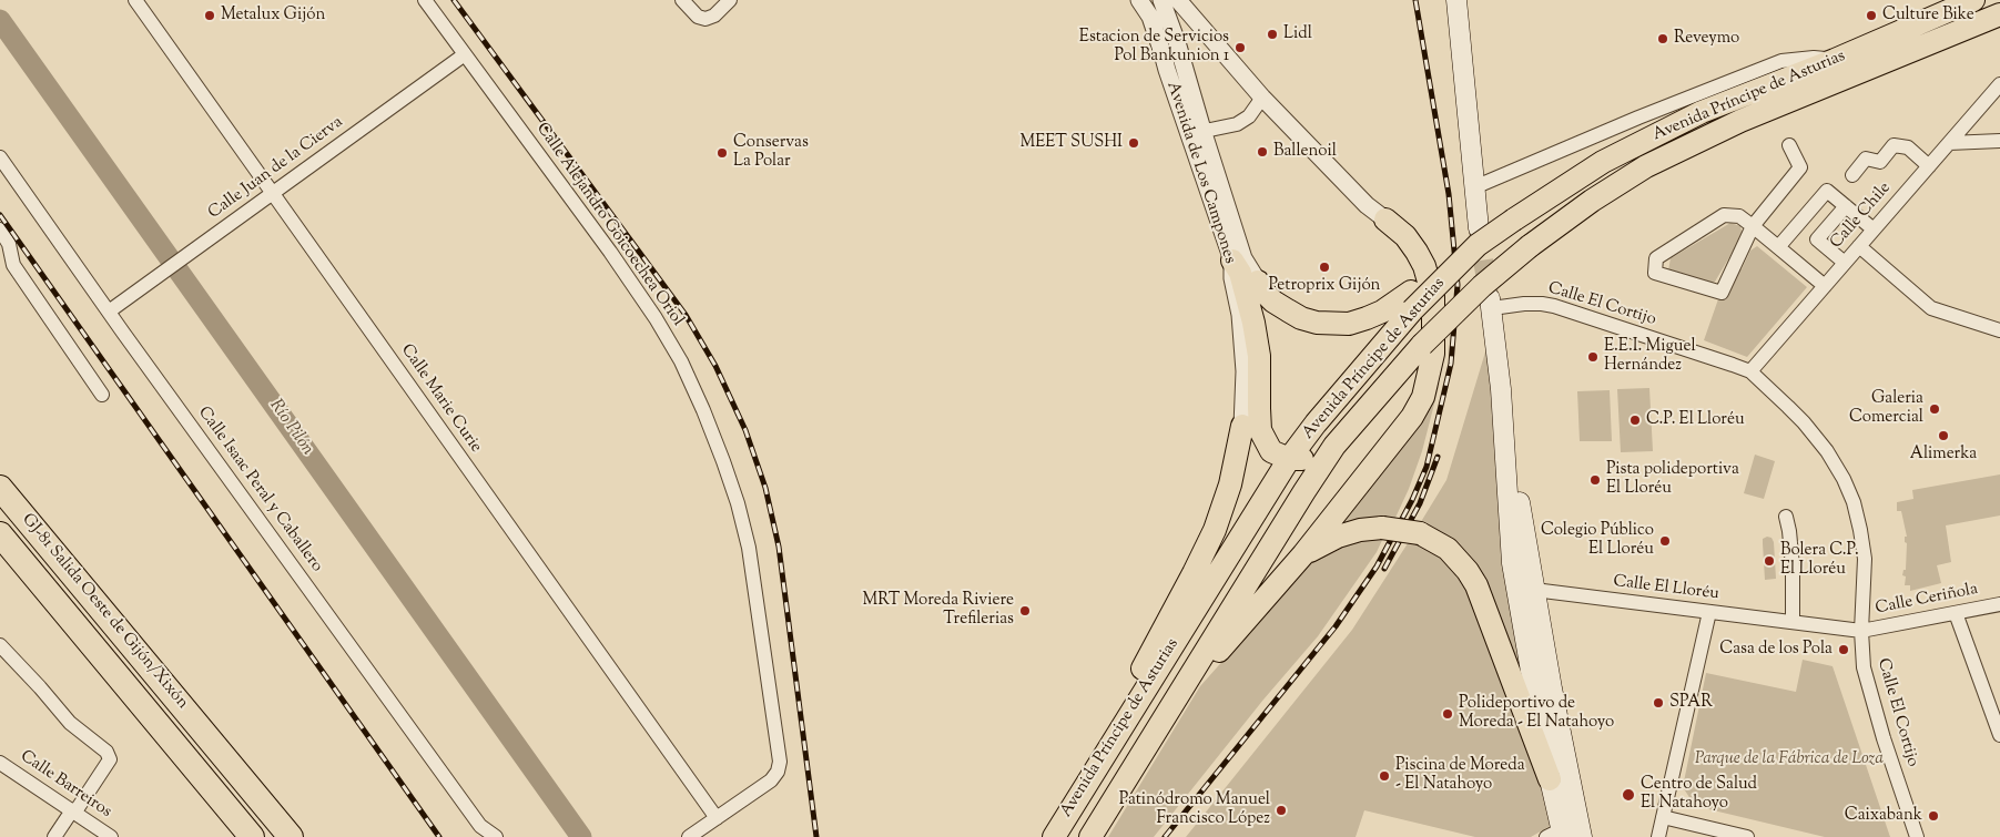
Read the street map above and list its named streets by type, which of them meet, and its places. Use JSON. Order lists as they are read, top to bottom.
{
  "streets": {
    "highway": ["Avenida Príncipe de Asturias", "GJ-81 Salida Oeste de Gijón/Xixón"],
    "street": [
      "Calle Juan de la Cierva",
      "Avenida de Los Campones",
      "Calle Chile",
      "Calle Alejandro Goicoechea Oriol",
      "Calle El Cortijo",
      "Calle Marie Curie",
      "Calle Isaac Peral y Caballero",
      "Calle El Lloréu",
      "Calle Ceriñola",
      "Calle Barreiros"
    ]
  },
  "crossings": [
    ["Calle Juan de la Cierva", "Calle Alejandro Goicoechea Oriol"],
    ["Calle Juan de la Cierva", "Calle Marie Curie"],
    ["Calle Juan de la Cierva", "Calle Isaac Peral y Caballero"],
    ["Calle Chile", "Calle El Cortijo"],
    ["Calle Alejandro Goicoechea Oriol", "Calle Marie Curie"],
    ["Calle El Cortijo", "Calle El Lloréu"],
    ["Calle El Cortijo", "Calle Ceriñola"],
    ["Calle El Lloréu", "Calle Ceriñola"]
  ],
  "water": ["Río Pilón"],
  "parks": ["Parque de la Fábrica de Loza"],
  "places": [
    "Metalux Gijón",
    "Culture Bike",
    "Lidl",
    "Reveymo",
    "Estacion de Servicios Pol Bankunion 1",
    "MEET SUSHI",
    "Ballenoil",
    "Conservas La Polar",
    "Petroprix Gijón",
    "E.E.I. Miguel Hernández",
    "Galeria Comercial",
    "C.P. El Lloréu",
    "Alimerka",
    "Pista polideportiva El Lloréu",
    "Colegio Público El Lloréu",
    "Bolera C.P. El Lloréu",
    "MRT Moreda Riviere Trefilerias",
    "Casa de los Pola",
    "SPAR",
    "Polideportivo de Moreda - El Natahoyo",
    "Piscina de Moreda - El Natahoyo",
    "Centro de Salud El Natahoyo",
    "Patinódromo Manuel Francisco López",
    "Caixabank"
  ]
}
